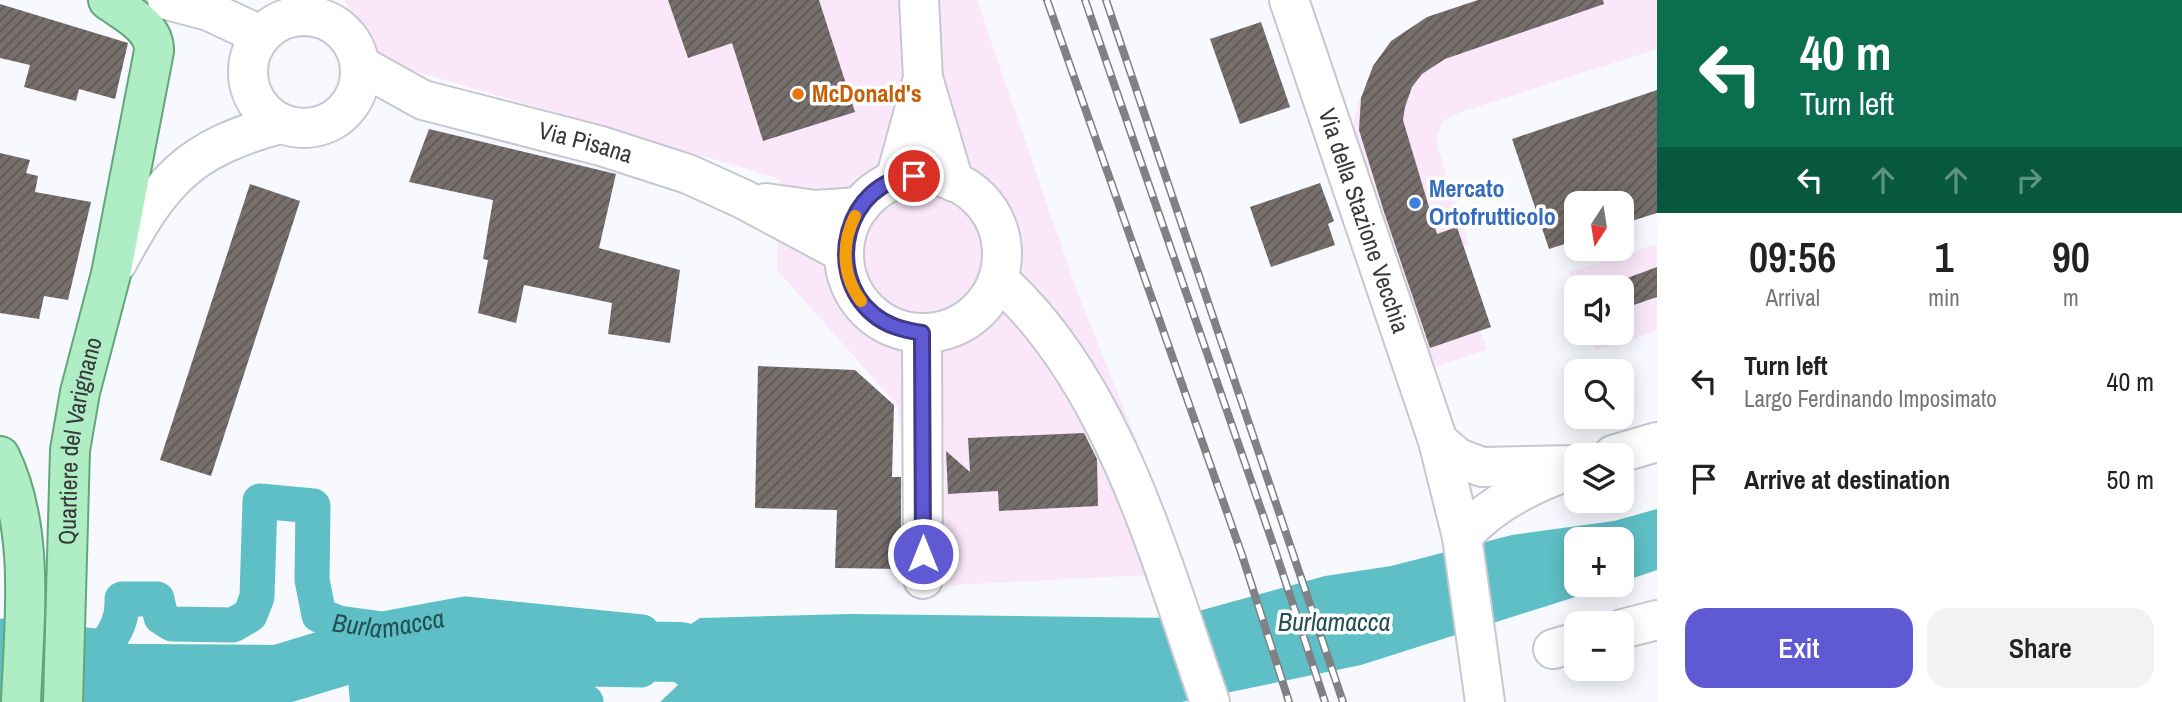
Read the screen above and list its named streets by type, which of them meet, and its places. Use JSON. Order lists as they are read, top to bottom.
{
  "streets": {
    "main road": ["Quartiere del Varignano"],
    "street": ["Via Pisana", "Via della Stazione Vecchia"]
  },
  "crossings": [
    ["Via Pisana", "Quartiere del Varignano"]
  ],
  "water": ["Burlamacca"],
  "places": ["McDonald's", "Mercato Ortofrutticolo"],
  "north": "bottom",
  "page": {
    "turn": ["40 m", "Turn left"],
    "map_buttons": ["+", "−"],
    "eta": [
      "09:56",
      "Arrival",
      "1",
      "min",
      "90",
      "m"
    ],
    "list": [
      {
        "name": "Turn left",
        "note": "Largo Ferdinando Imposimato",
        "value": "40 m"
      },
      {
        "name": "Arrive at destination",
        "value": "50 m"
      }
    ],
    "buttons": ["Exit", "Share"]
  }
}
